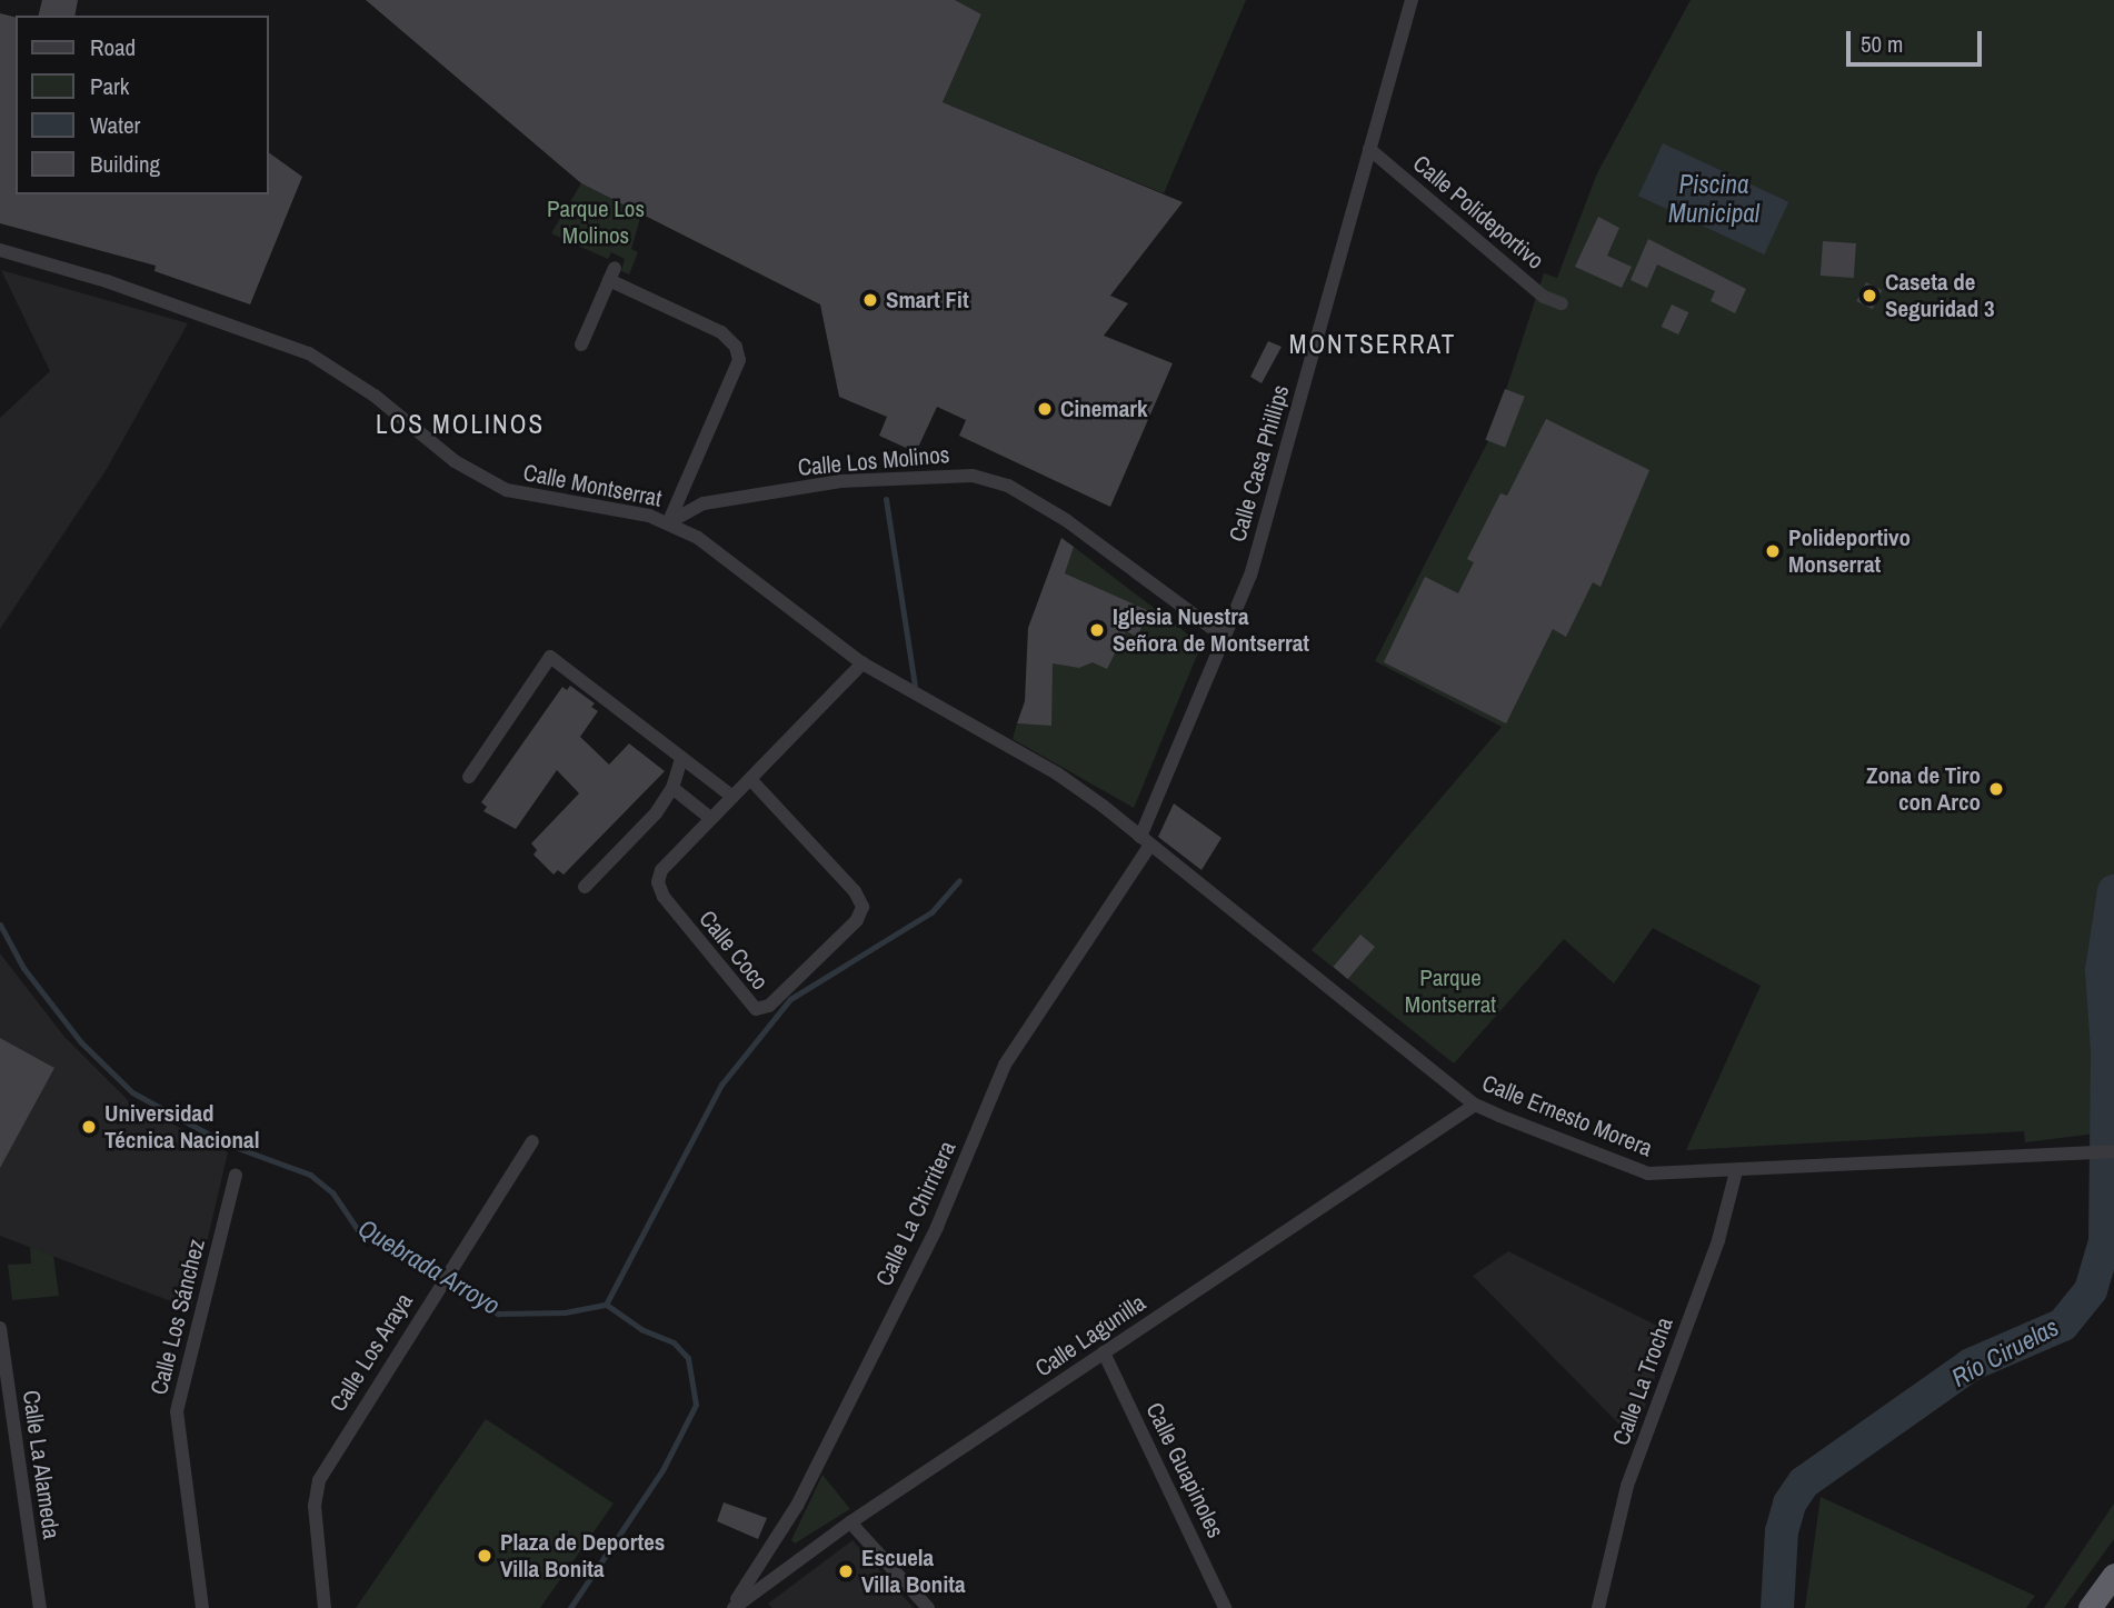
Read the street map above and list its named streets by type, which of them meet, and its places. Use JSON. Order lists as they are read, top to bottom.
{
  "streets": {
    "street": [
      "Calle Polideportivo",
      "Calle Los Molinos",
      "Calle Casa Phillips",
      "Calle Montserrat",
      "Calle Coco",
      "Calle Ernesto Morera",
      "Calle La Chirritera",
      "Calle Los Sánchez",
      "Calle Lagunilla",
      "Calle Los Araya",
      "Calle La Trocha",
      "Calle La Alameda",
      "Calle Guapinoles"
    ]
  },
  "crossings": [
    ["Calle Polideportivo", "Calle Casa Phillips"],
    ["Calle Los Molinos", "Calle Casa Phillips"],
    ["Calle Los Molinos", "Calle Montserrat"],
    ["Calle Casa Phillips", "Calle Montserrat"],
    ["Calle Casa Phillips", "Calle Ernesto Morera"],
    ["Calle Casa Phillips", "Calle La Chirritera"],
    ["Calle Montserrat", "Calle Coco"],
    ["Calle Montserrat", "Calle Ernesto Morera"],
    ["Calle Montserrat", "Calle La Chirritera"],
    ["Calle Ernesto Morera", "Calle La Chirritera"],
    ["Calle Ernesto Morera", "Calle Lagunilla"],
    ["Calle Ernesto Morera", "Calle La Trocha"],
    ["Calle La Chirritera", "Calle Lagunilla"],
    ["Calle Lagunilla", "Calle Guapinoles"]
  ],
  "districts": ["MONTSERRAT", "LOS MOLINOS"],
  "water": ["Piscina Municipal", "Quebrada Arroyo", "Río Ciruelas"],
  "parks": ["Parque Los Molinos", "Parque Montserrat"],
  "places": [
    "Caseta de Seguridad 3",
    "Smart Fit",
    "Cinemark",
    "Polideportivo Monserrat",
    "Iglesia Nuestra Señora de Montserrat",
    "Zona de Tiro con Arco",
    "Universidad Técnica Nacional",
    "Plaza de Deportes Villa Bonita",
    "Escuela Villa Bonita"
  ],
  "legend": [
    "Road",
    "Park",
    "Water",
    "Building"
  ],
  "scale_bar": "50 m"
}
